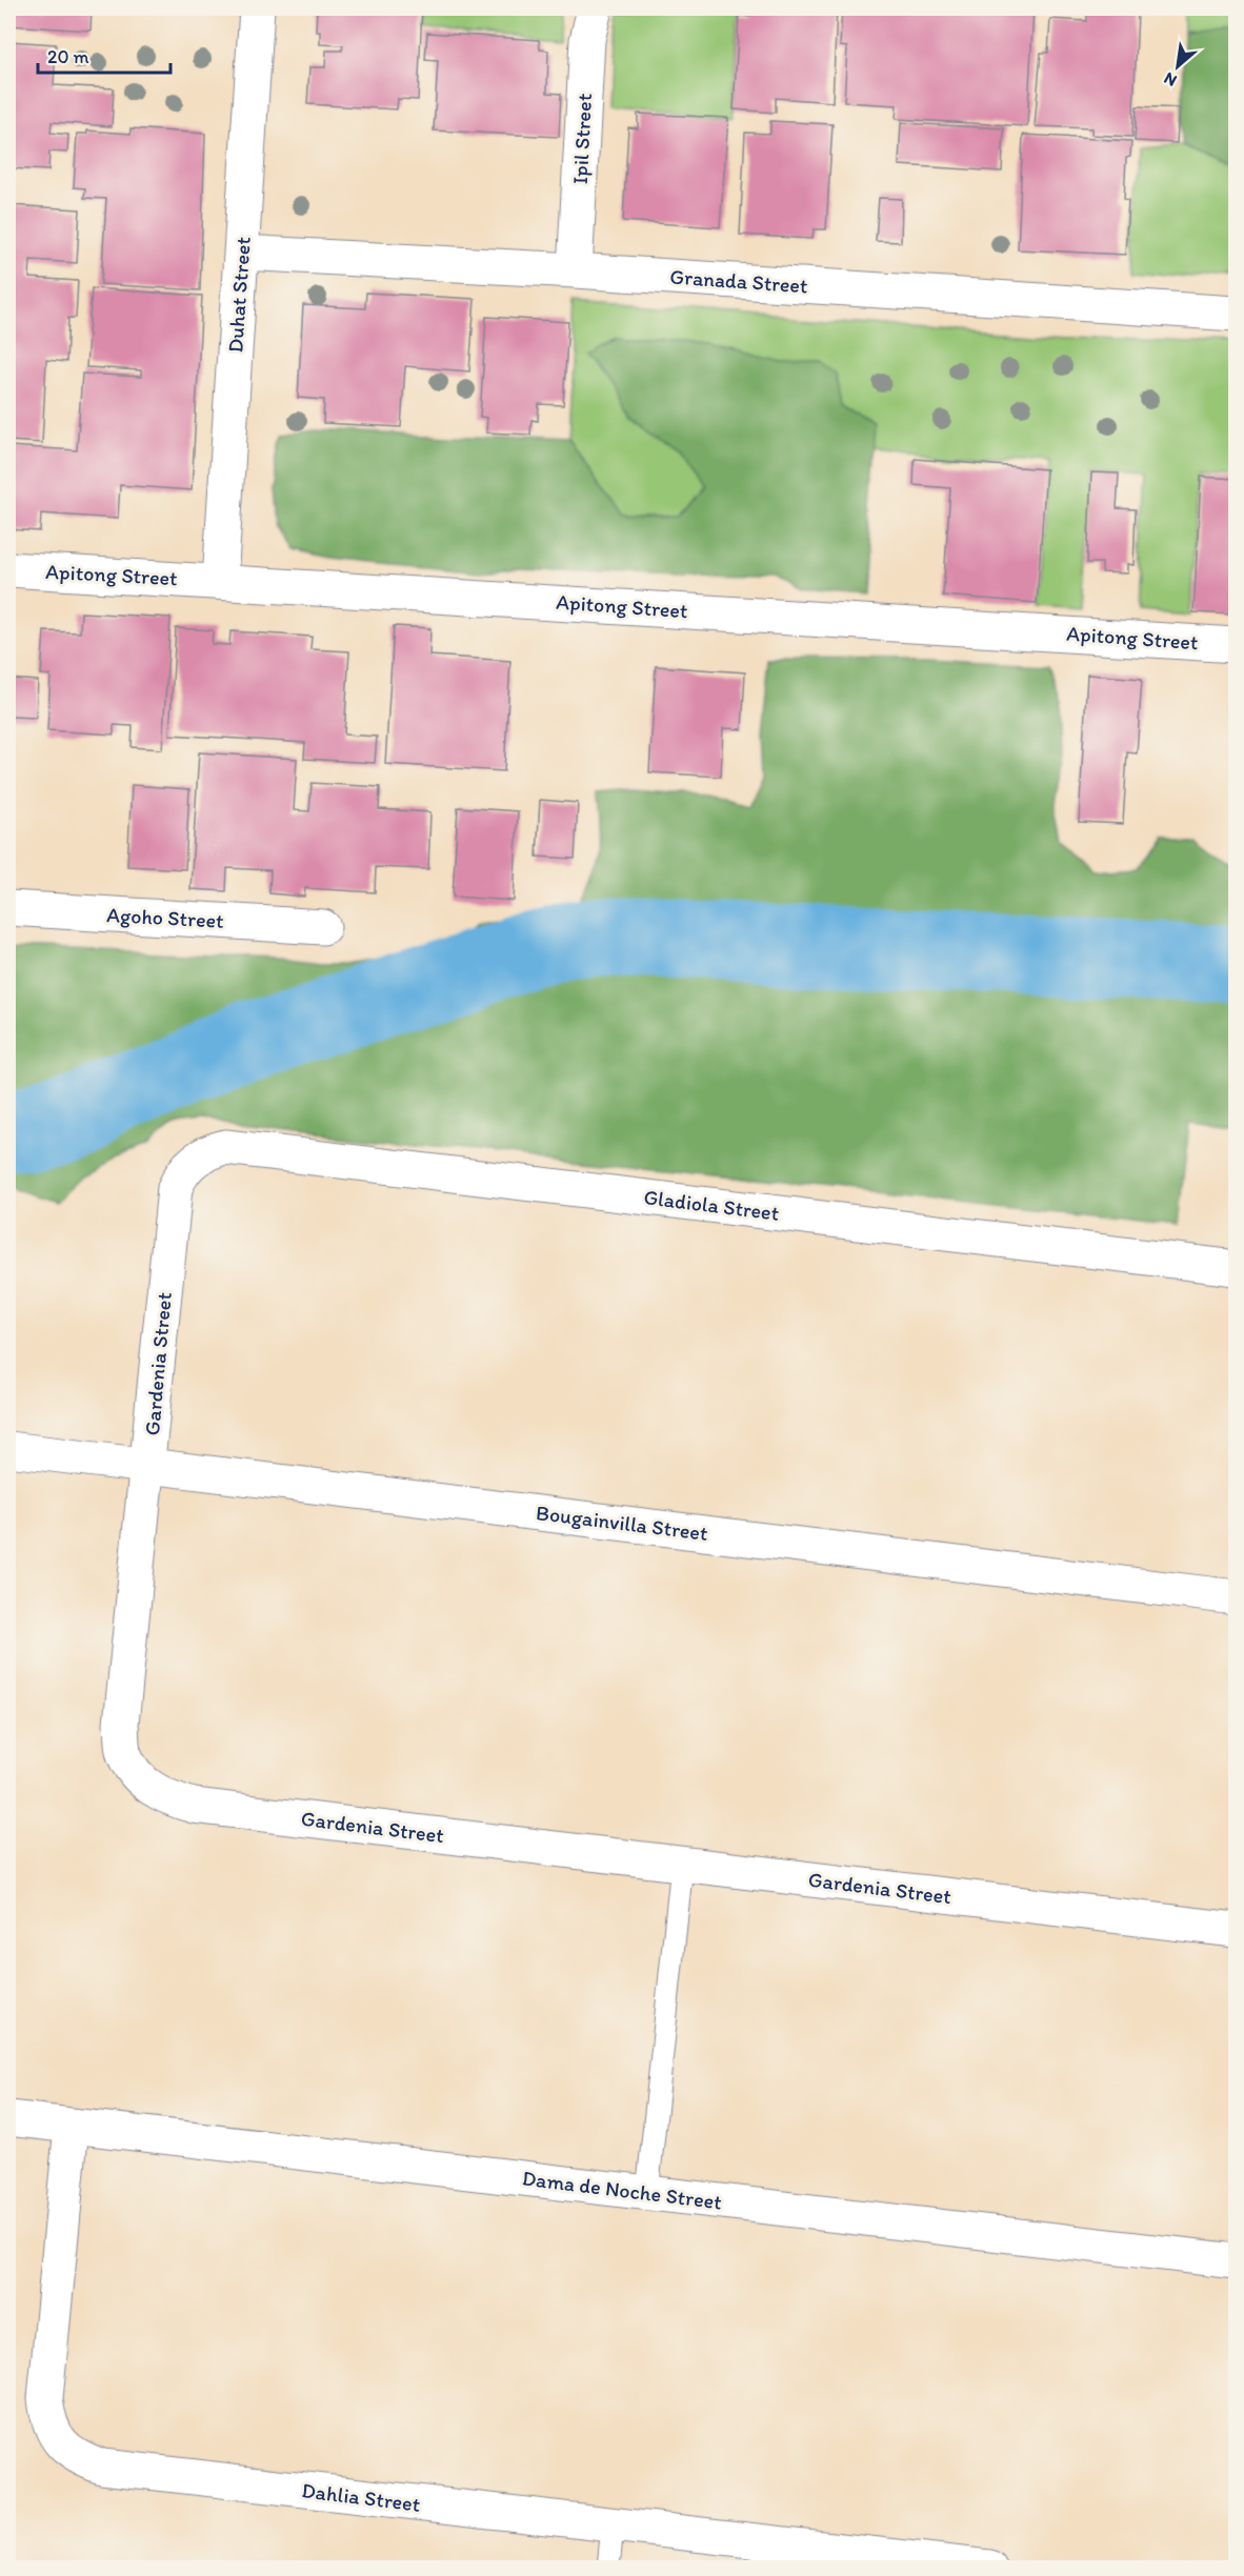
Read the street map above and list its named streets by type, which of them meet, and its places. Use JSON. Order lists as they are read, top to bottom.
{
  "streets": {
    "street": [
      "Ipil Street",
      "Granada Street",
      "Duhat Street",
      "Apitong Street",
      "Agoho Street",
      "Gladiola Street",
      "Gardenia Street",
      "Bougainvilla Street",
      "Dama de Noche Street",
      "Dahlia Street"
    ]
  },
  "crossings": [
    ["Ipil Street", "Granada Street"],
    ["Granada Street", "Duhat Street"],
    ["Duhat Street", "Apitong Street"],
    ["Gladiola Street", "Gardenia Street"],
    ["Gardenia Street", "Bougainvilla Street"],
    ["Dama de Noche Street", "Dahlia Street"]
  ],
  "scale_bar": "20 m",
  "north": "bottom left"
}
